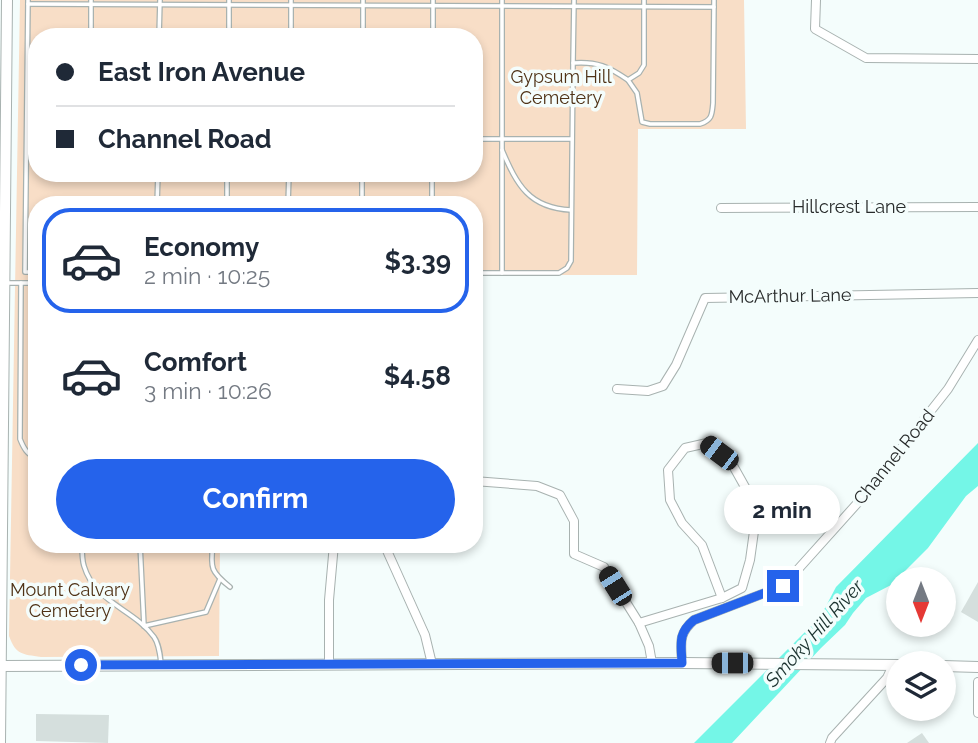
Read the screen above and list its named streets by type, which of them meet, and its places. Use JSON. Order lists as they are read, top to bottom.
{
  "streets": {
    "street": ["Hillcrest Lane", "McArthur Lane", "Channel Road"]
  },
  "water": ["Smoky Hill River"],
  "parks": ["Gypsum Hill Cemetery", "Mount Calvary Cemetery"],
  "north": "bottom",
  "page": {
    "banner": ["East Iron Avenue", "Channel Road"],
    "list": [
      {
        "name": "Economy",
        "note": "2 min · 10:25",
        "value": "$3.39"
      },
      {
        "name": "Comfort",
        "note": "3 min · 10:26",
        "value": "$4.58"
      }
    ],
    "buttons": "Confirm",
    "bubble": "2 min"
  }
}
